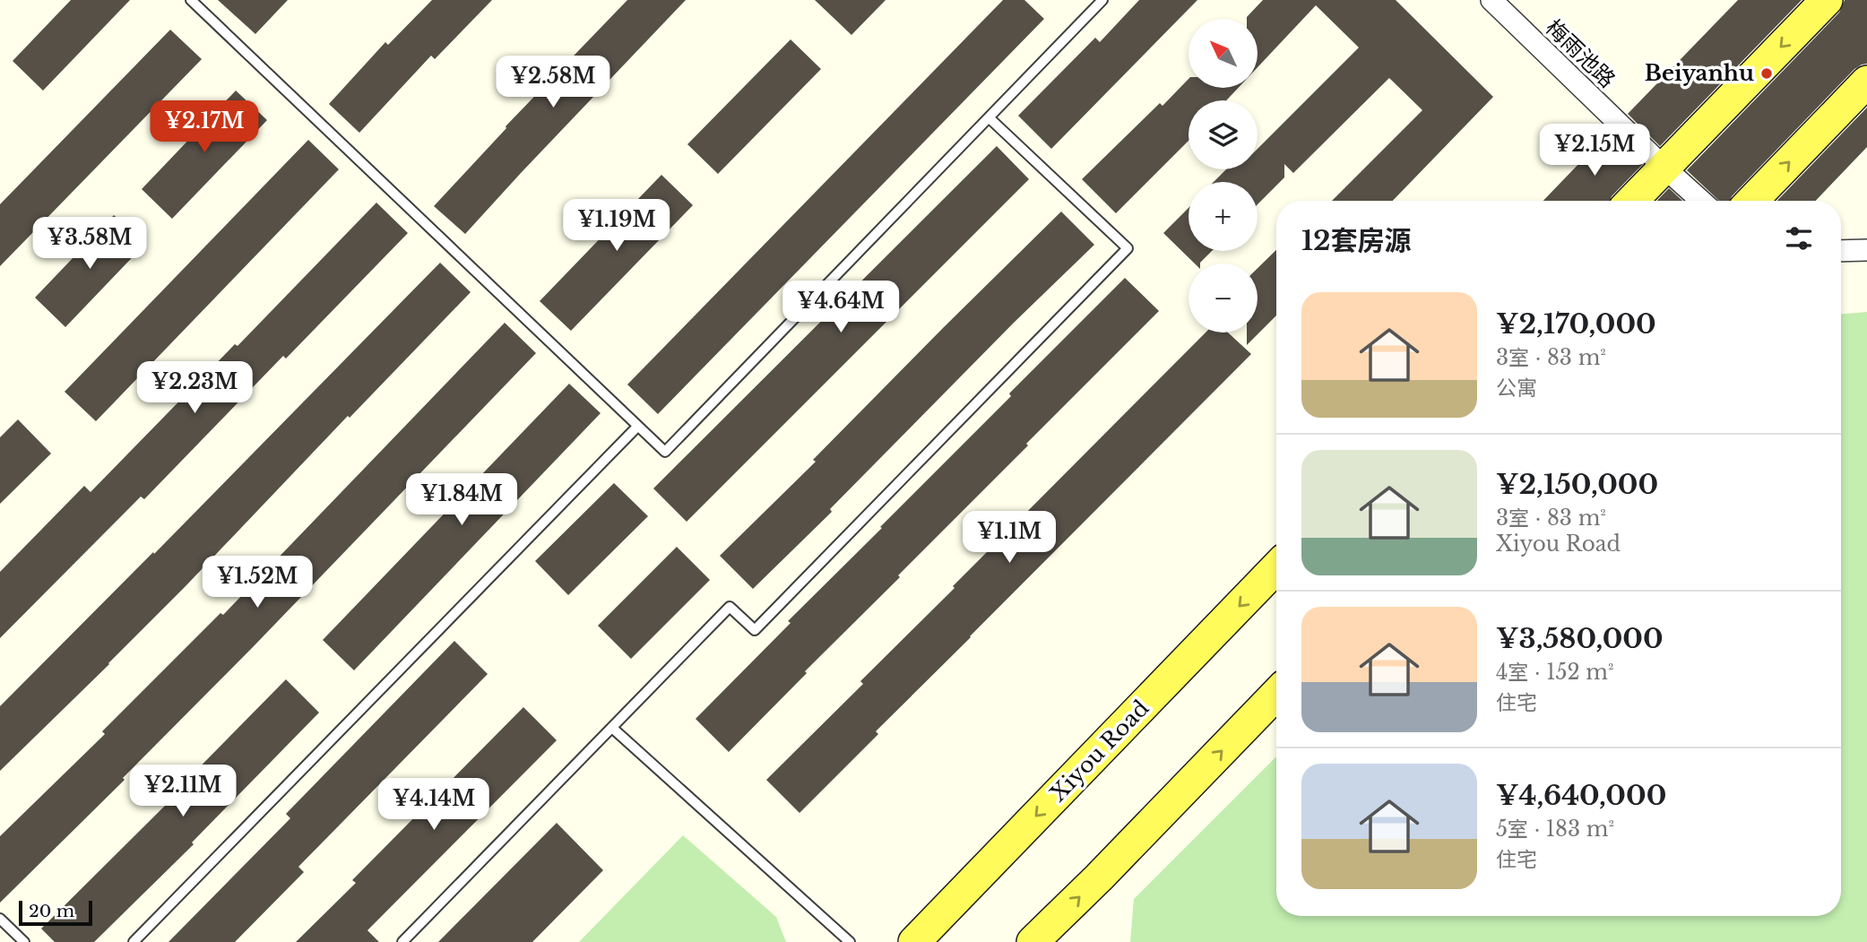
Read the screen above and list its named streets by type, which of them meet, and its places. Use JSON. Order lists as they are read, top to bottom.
{
  "streets": {
    "main road": ["Xiyou Road"],
    "street": ["梅雨池路"]
  },
  "places": ["Beiyanhu"],
  "scale_bar": "20 m",
  "north": "top left",
  "page": {
    "map_buttons": ["+", "−"],
    "price": [
      "¥2.58M",
      "¥2.17M",
      "¥2.15M",
      "¥1.19M",
      "¥3.58M",
      "¥4.64M",
      "¥2.23M",
      "¥1.84M",
      "¥1.1M",
      "¥1.52M",
      "¥2.11M",
      "¥4.14M"
    ],
    "heading": "12套房源",
    "list": [
      {
        "name": "¥2,170,000",
        "note": "3室 · 83 m² · 公寓"
      },
      {
        "name": "¥2,150,000",
        "note": "3室 · 83 m² · Xiyou Road"
      },
      {
        "name": "¥3,580,000",
        "note": "4室 · 152 m² · 住宅"
      },
      {
        "name": "¥4,640,000",
        "note": "5室 · 183 m² · 住宅"
      }
    ],
    "scale": "20 m"
  }
}
